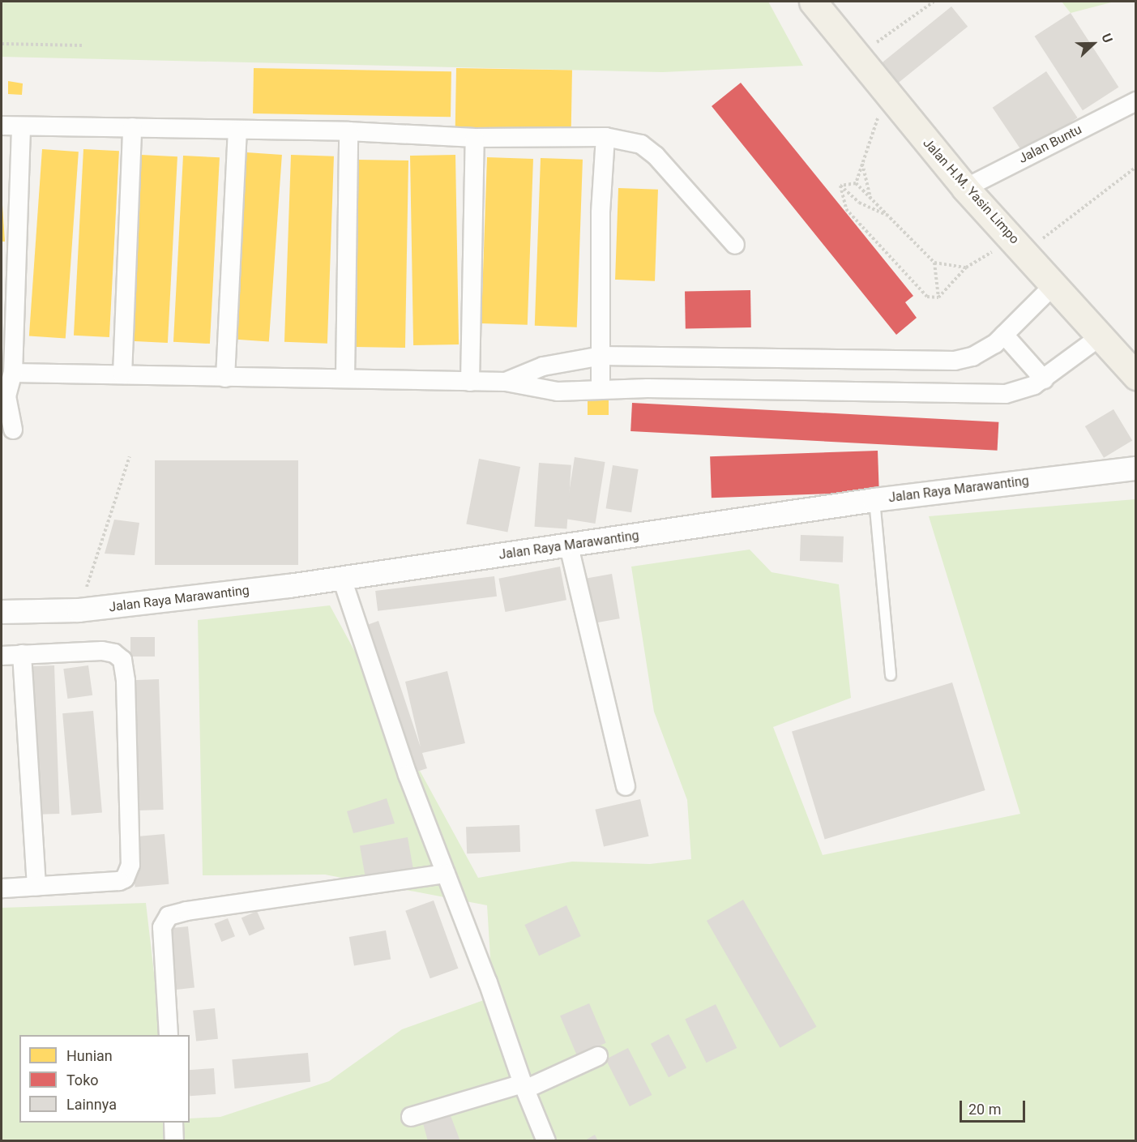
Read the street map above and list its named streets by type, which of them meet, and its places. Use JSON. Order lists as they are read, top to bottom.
{
  "streets": {
    "main road": ["Jalan H.M. Yasin Limpo"],
    "street": ["Jalan Buntu", "Jalan Raya Marawanting"]
  },
  "crossings": [
    ["Jalan Buntu", "Jalan H.M. Yasin Limpo"]
  ],
  "legend": ["Hunian", "Toko", "Lainnya"],
  "scale_bar": "20 m",
  "north": "right"
}
